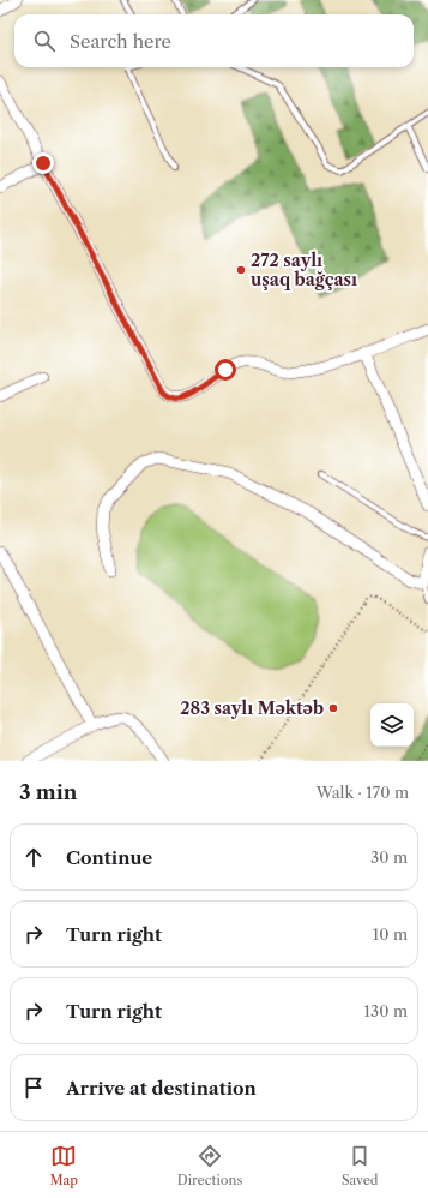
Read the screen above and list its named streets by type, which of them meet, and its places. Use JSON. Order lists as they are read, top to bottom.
{
  "places": ["272 saylı uşaq bağçası", "283 saylı Məktəb"],
  "page": {
    "search": "Search here",
    "heading": ["3 min", "Walk · 170 m"],
    "list": [
      ["Continue", "30 m"],
      ["Turn right", "10 m"],
      ["Turn right", "130 m"],
      "Arrive at destination"
    ],
    "nav": ["Map", "Directions", "Saved"]
  }
}
